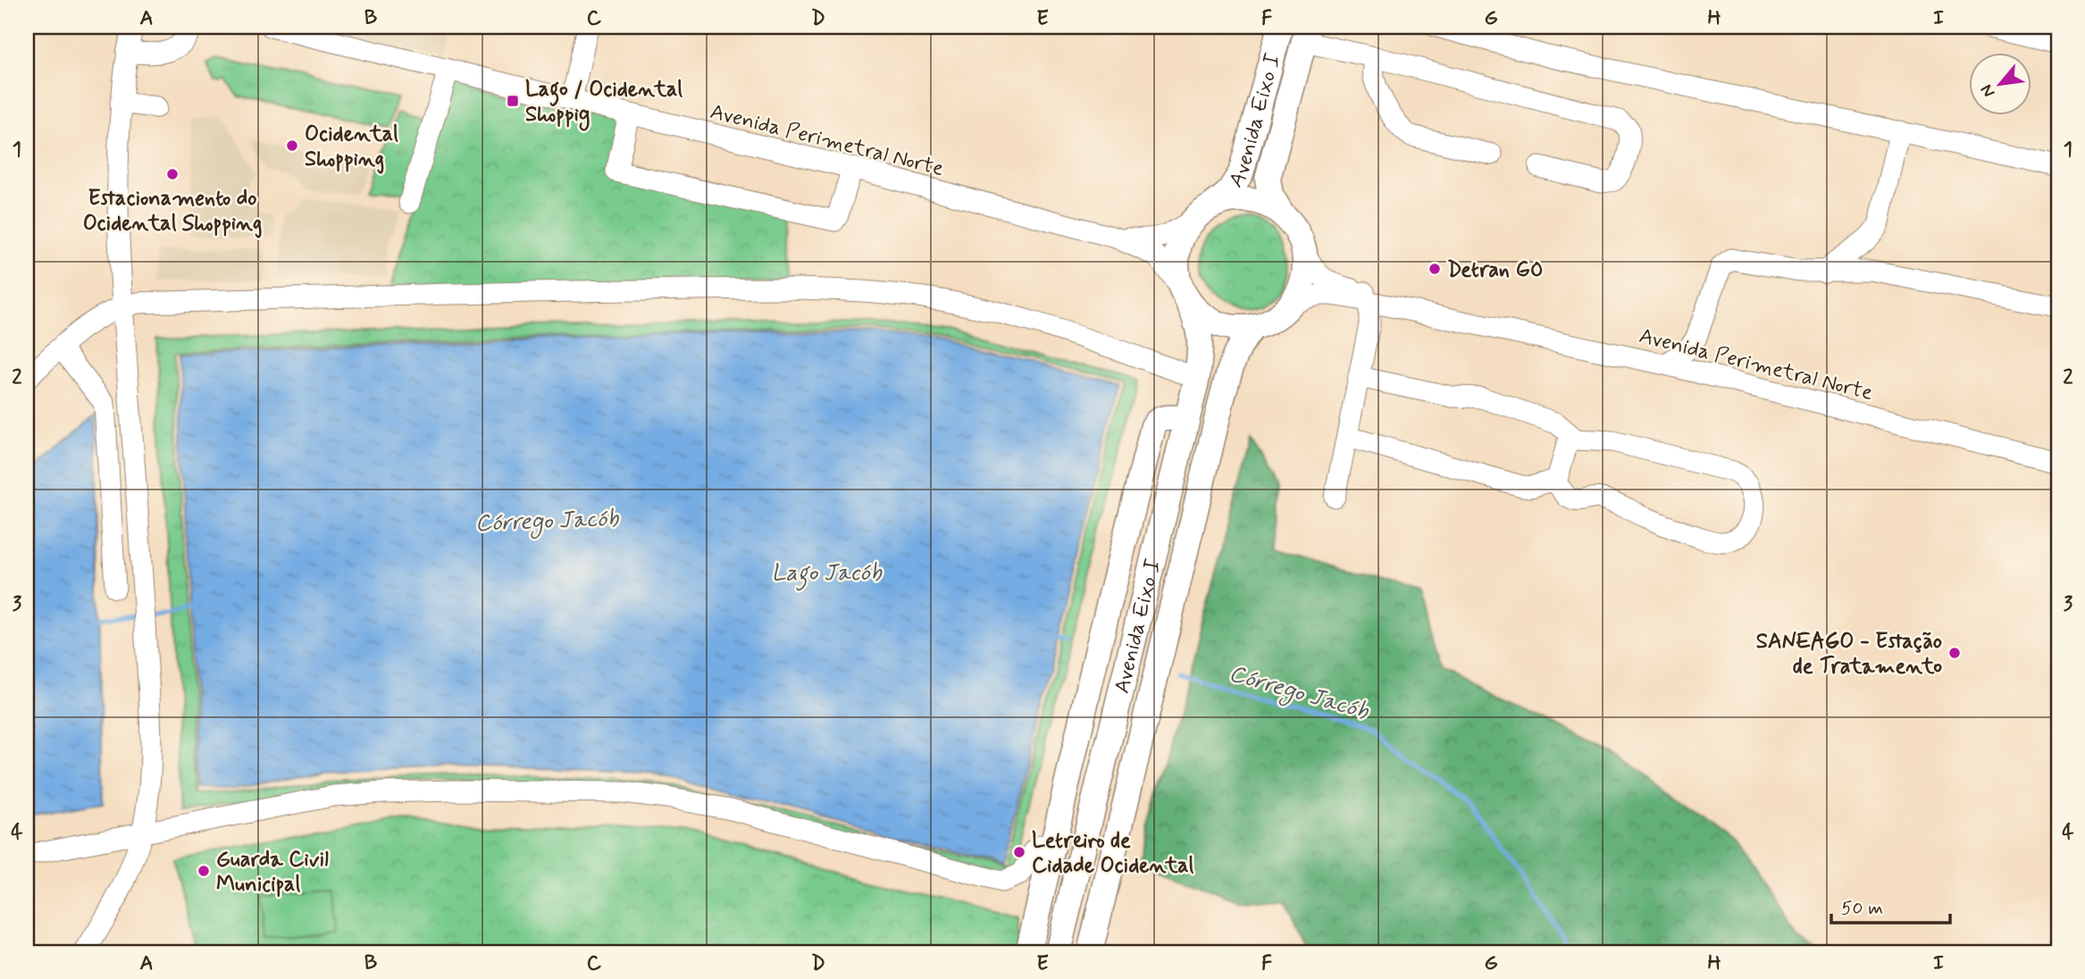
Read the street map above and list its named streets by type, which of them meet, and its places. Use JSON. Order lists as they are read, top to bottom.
{
  "streets": {
    "main road": ["Avenida Eixo I"],
    "street": ["Avenida Perimetral Norte"]
  },
  "crossings": [
    ["Avenida Eixo I", "Avenida Perimetral Norte"]
  ],
  "water": ["Córrego Jacób", "Lago Jacób"],
  "places": {
    "transit": ["Lago / Ocidental Shoppig"],
    "other": [
      "Ocidental Shopping",
      "Estacionamento do Ocidental Shopping",
      "Detran GO",
      "SANEAGO - Estação de Tratamento",
      "Letreiro de Cidade Ocidental",
      "Guarda Civil Municipal"
    ]
  },
  "scale_bar": "50 m",
  "north": "bottom left",
  "grid": {
    "columns": [
      "A",
      "B",
      "C",
      "D",
      "E",
      "F",
      "G",
      "H",
      "I"
    ],
    "rows": [
      "1",
      "2",
      "3",
      "4"
    ]
  }
}
